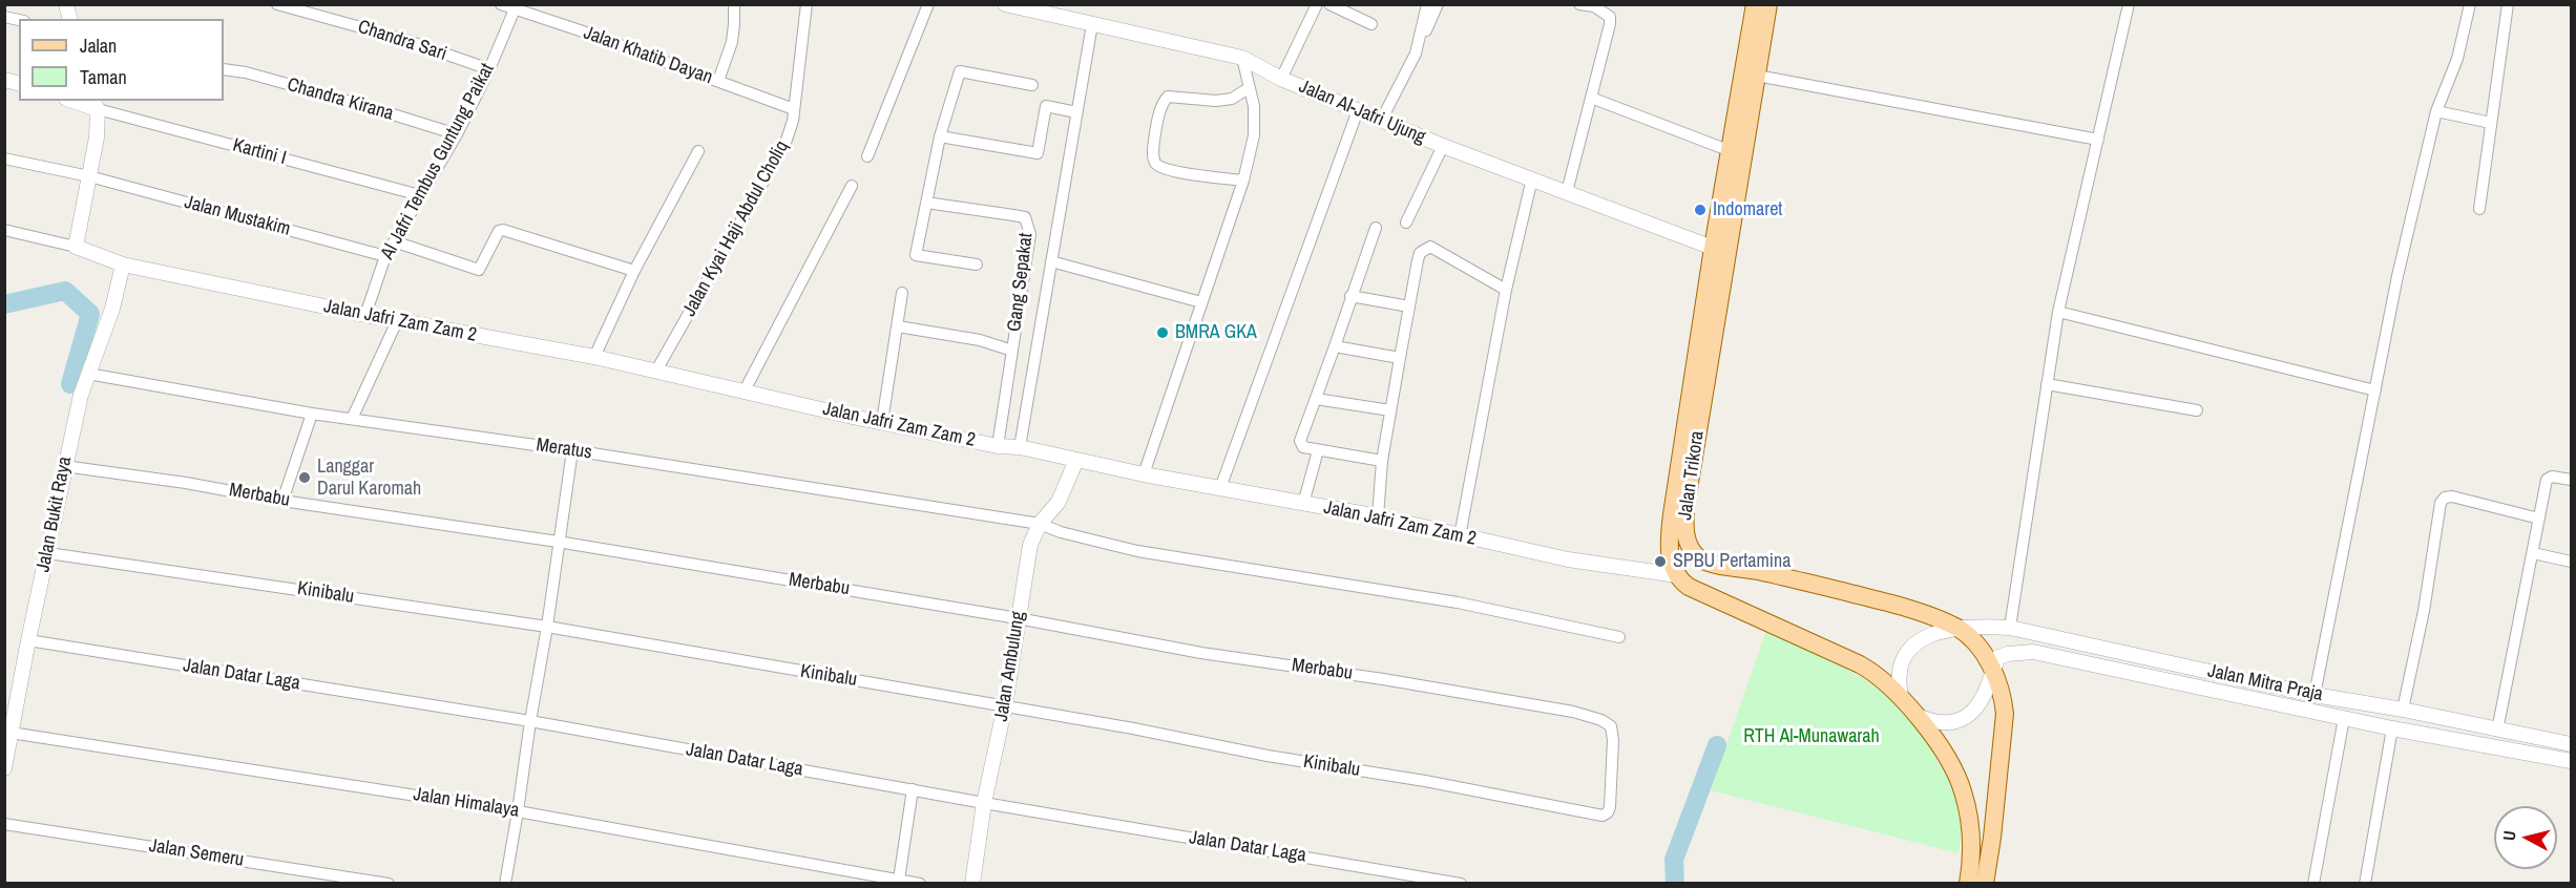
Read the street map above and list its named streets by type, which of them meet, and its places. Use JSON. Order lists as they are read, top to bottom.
{
  "streets": {
    "main road": ["Jalan Trikora"],
    "street": [
      "Chandra Sari",
      "Jalan Khatib Dayan",
      "Chandra Kirana",
      "Jalan Al-Jafri Ujung",
      "Kartini I",
      "Al Jafri Tembus Guntung Paikat",
      "Jalan Mustakim",
      "Jalan Kyai Haji Abdul Choliq",
      "Gang Sepakat",
      "Jalan Jafri Zam Zam 2",
      "Meratus",
      "Merbabu",
      "Jalan Bukit Raya",
      "Kinibalu",
      "Jalan Ambulung",
      "Jalan Datar Laga",
      "Jalan Mitra Praja",
      "Jalan Himalaya",
      "Jalan Semeru"
    ]
  },
  "crossings": [
    ["Chandra Sari", "Al Jafri Tembus Guntung Paikat"],
    ["Jalan Khatib Dayan", "Al Jafri Tembus Guntung Paikat"],
    ["Jalan Khatib Dayan", "Jalan Kyai Haji Abdul Choliq"],
    ["Chandra Kirana", "Al Jafri Tembus Guntung Paikat"],
    ["Jalan Al-Jafri Ujung", "Jalan Trikora"],
    ["Kartini I", "Al Jafri Tembus Guntung Paikat"],
    ["Al Jafri Tembus Guntung Paikat", "Jalan Mustakim"],
    ["Al Jafri Tembus Guntung Paikat", "Jalan Jafri Zam Zam 2"],
    ["Jalan Kyai Haji Abdul Choliq", "Jalan Jafri Zam Zam 2"],
    ["Gang Sepakat", "Jalan Jafri Zam Zam 2"],
    ["Jalan Jafri Zam Zam 2", "Jalan Trikora"],
    ["Jalan Jafri Zam Zam 2", "Jalan Bukit Raya"],
    ["Jalan Jafri Zam Zam 2", "Jalan Ambulung"],
    ["Meratus", "Jalan Bukit Raya"],
    ["Meratus", "Jalan Ambulung"],
    ["Jalan Trikora", "Jalan Mitra Praja"],
    ["Merbabu", "Jalan Bukit Raya"],
    ["Merbabu", "Kinibalu"],
    ["Merbabu", "Jalan Ambulung"],
    ["Jalan Bukit Raya", "Kinibalu"],
    ["Jalan Bukit Raya", "Jalan Datar Laga"],
    ["Jalan Bukit Raya", "Jalan Himalaya"],
    ["Kinibalu", "Jalan Ambulung"],
    ["Jalan Ambulung", "Jalan Datar Laga"]
  ],
  "parks": ["RTH Al-Munawarah"],
  "places": [
    "Indomaret",
    "BMRA GKA",
    "Langgar Darul Karomah",
    "SPBU Pertamina"
  ],
  "legend": ["Jalan", "Taman"],
  "north": "left"
}
